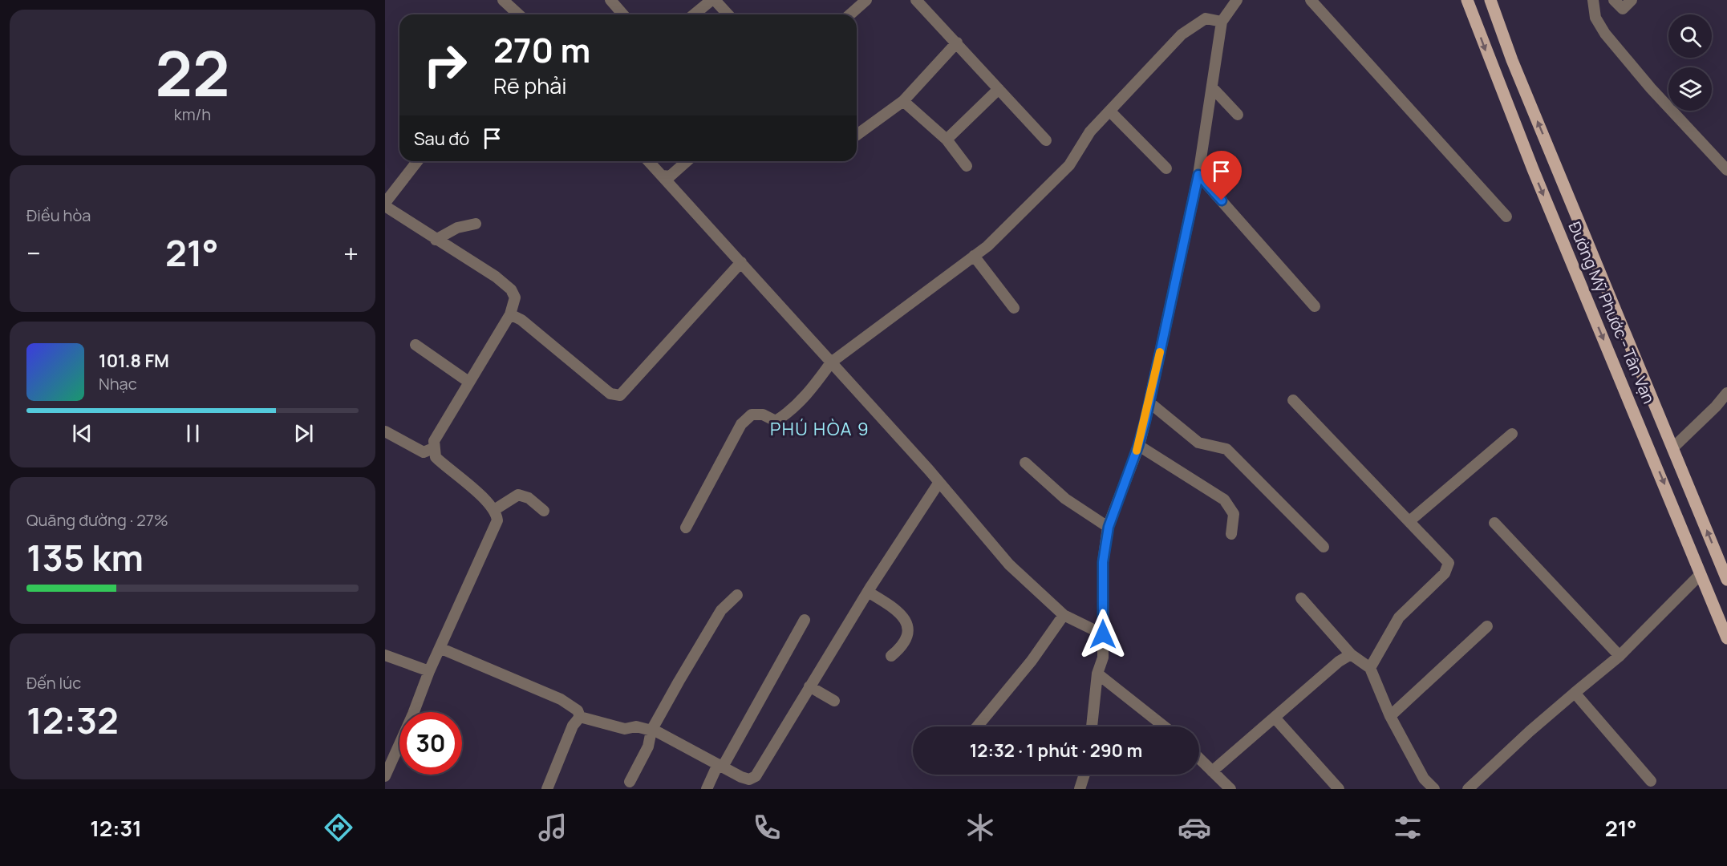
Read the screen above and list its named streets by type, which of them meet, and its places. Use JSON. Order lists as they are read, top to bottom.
{
  "streets": {
    "main road": ["Đường Mỹ Phước - Tân Vạn"]
  },
  "districts": ["PHÚ HÒA 9"],
  "page": {
    "tile": [
      ["22", "km/h"],
      "Điều hòa",
      ["Quãng đường · 27%", "135 km"],
      ["Đến lúc", "12:32"]
    ],
    "turn": ["270 m", "Rẽ phải"],
    "then": "Sau đó",
    "heat": ["−", "21°", "+"],
    "song": ["101.8 FM", "Nhạc"],
    "limit": "30",
    "trip": "12:32 · 1 phút · 290 m",
    "tabs": ["12:31", "21°"]
  }
}
